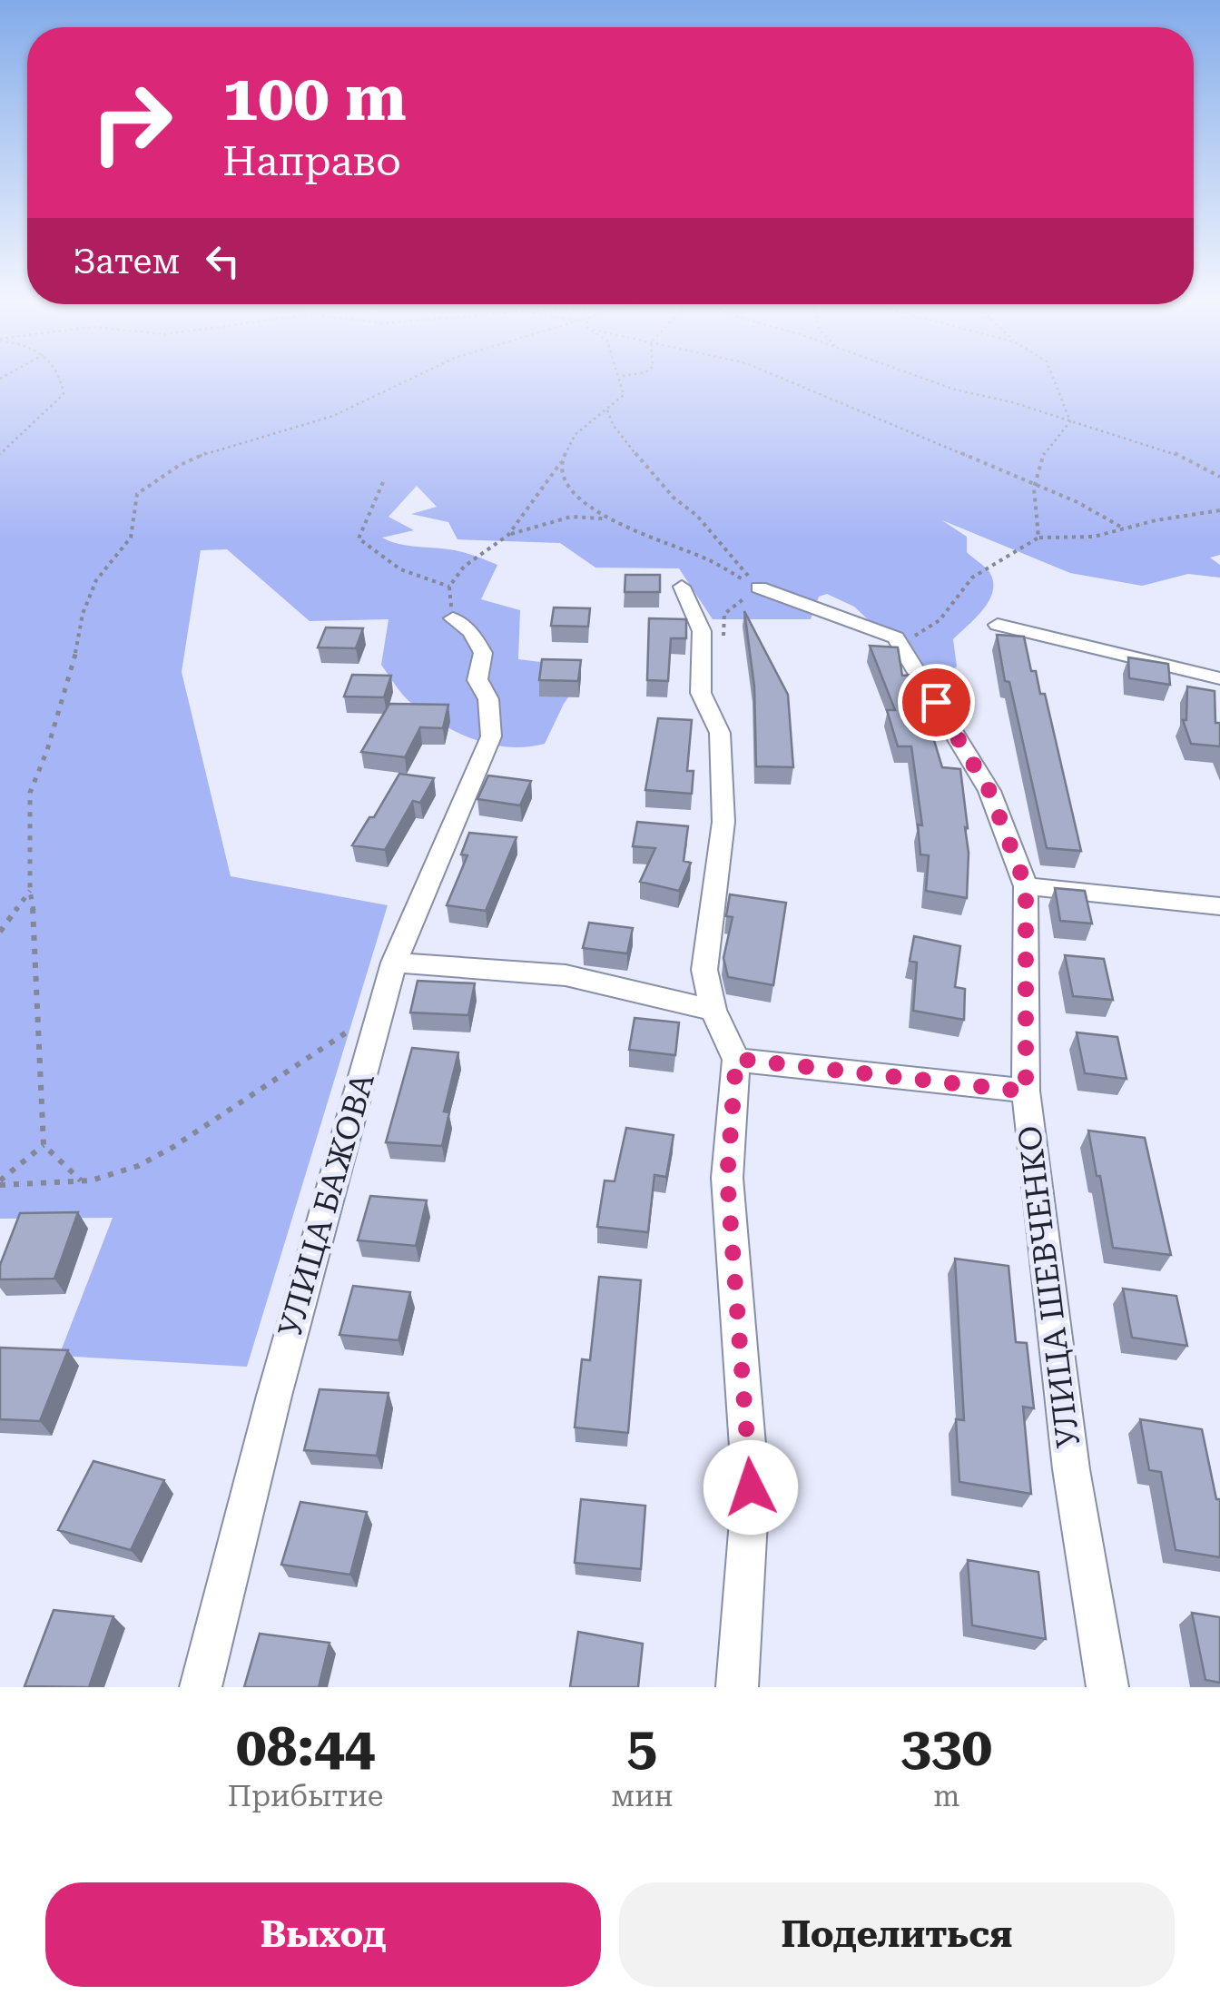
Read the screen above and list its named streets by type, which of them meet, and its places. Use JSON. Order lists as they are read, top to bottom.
{
  "streets": {
    "street": ["УЛИЦА БАЖОВА", "УЛИЦА ШЕВЧЕНКО"]
  },
  "page": {
    "turn": ["100 m", "Направо"],
    "then": "Затем",
    "eta": [
      "08:44",
      "Прибытие",
      "5",
      "мин",
      "330",
      "m"
    ],
    "buttons": ["Выход", "Поделиться"]
  }
}
